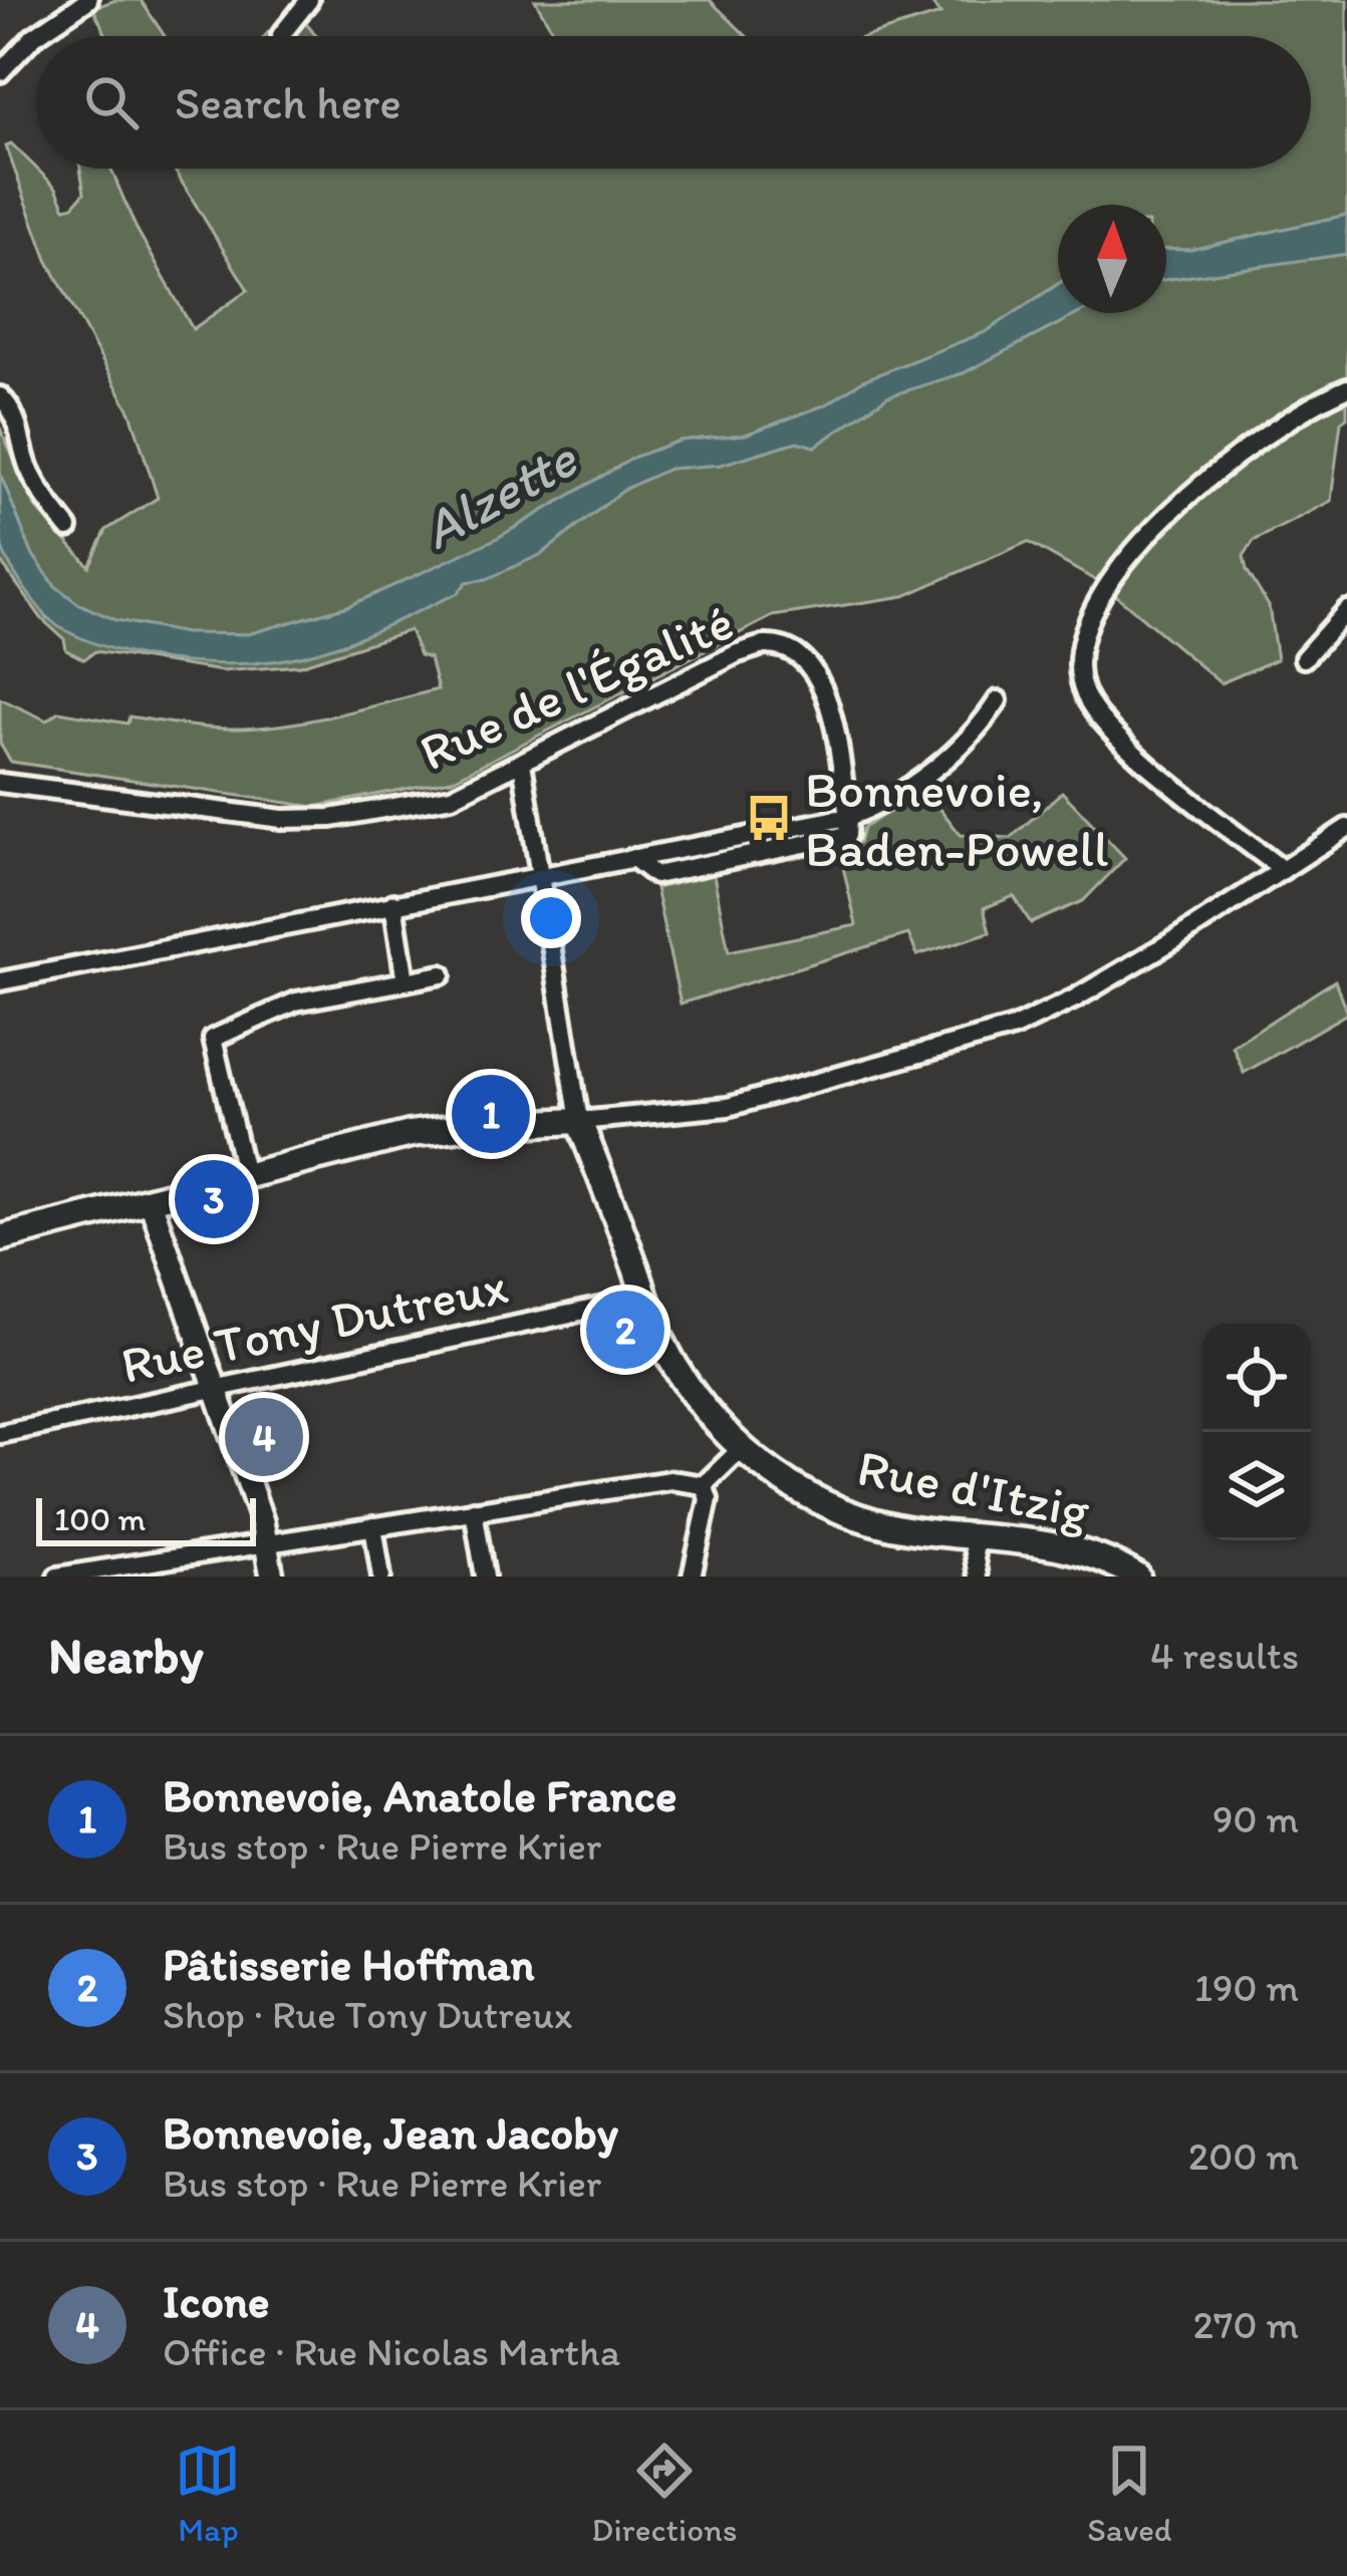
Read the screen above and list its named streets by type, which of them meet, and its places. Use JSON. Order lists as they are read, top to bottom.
{
  "streets": {
    "main road": ["Rue d'Itzig"],
    "street": ["Rue de l'Égalité", "Rue Tony Dutreux"]
  },
  "crossings": [
    ["Rue Tony Dutreux", "Rue d'Itzig"]
  ],
  "water": ["Alzette"],
  "places": {
    "bus stop": ["Bonnevoie, Baden-Powell"]
  },
  "scale_bar": "100 m",
  "north": "top",
  "page": {
    "search": "Search here",
    "pins": [
      "1",
      "3",
      "2",
      "4"
    ],
    "scale": "100 m",
    "heading": ["Nearby", "4 results"],
    "list": [
      {
        "mark": "1",
        "name": "Bonnevoie, Anatole France",
        "note": "Bus stop · Rue Pierre Krier",
        "value": "90 m"
      },
      {
        "mark": "2",
        "name": "Pâtisserie Hoffman",
        "note": "Shop · Rue Tony Dutreux",
        "value": "190 m"
      },
      {
        "mark": "3",
        "name": "Bonnevoie, Jean Jacoby",
        "note": "Bus stop · Rue Pierre Krier",
        "value": "200 m"
      },
      {
        "mark": "4",
        "name": "Icone",
        "note": "Office · Rue Nicolas Martha",
        "value": "270 m"
      }
    ],
    "nav": ["Map", "Directions", "Saved"]
  }
}
